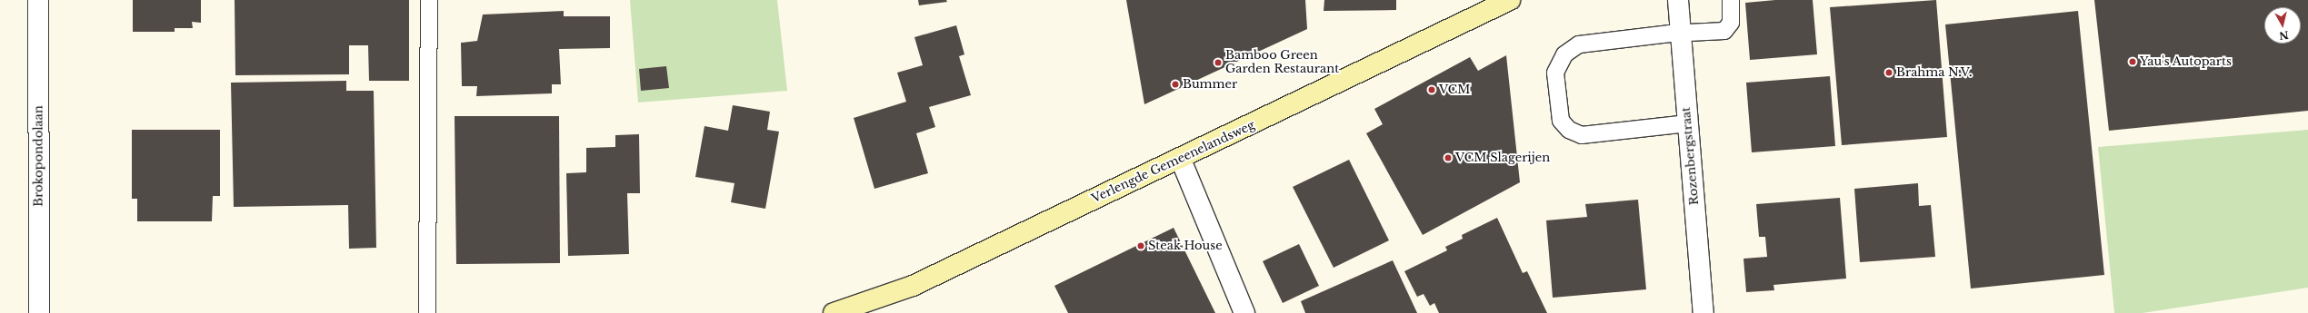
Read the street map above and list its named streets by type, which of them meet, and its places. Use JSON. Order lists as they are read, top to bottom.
{
  "streets": {
    "street": ["Brokopondolaan", "Rozenbergstraat", "Verlengde Gemeenelandsweg"]
  },
  "places": [
    "Yau's Autoparts",
    "Bamboo Green Garden Restaurant",
    "Brahma N.V.",
    "Bummer",
    "VCM",
    "VCM Slagerijen",
    "Steak House"
  ],
  "north": "bottom"
}
